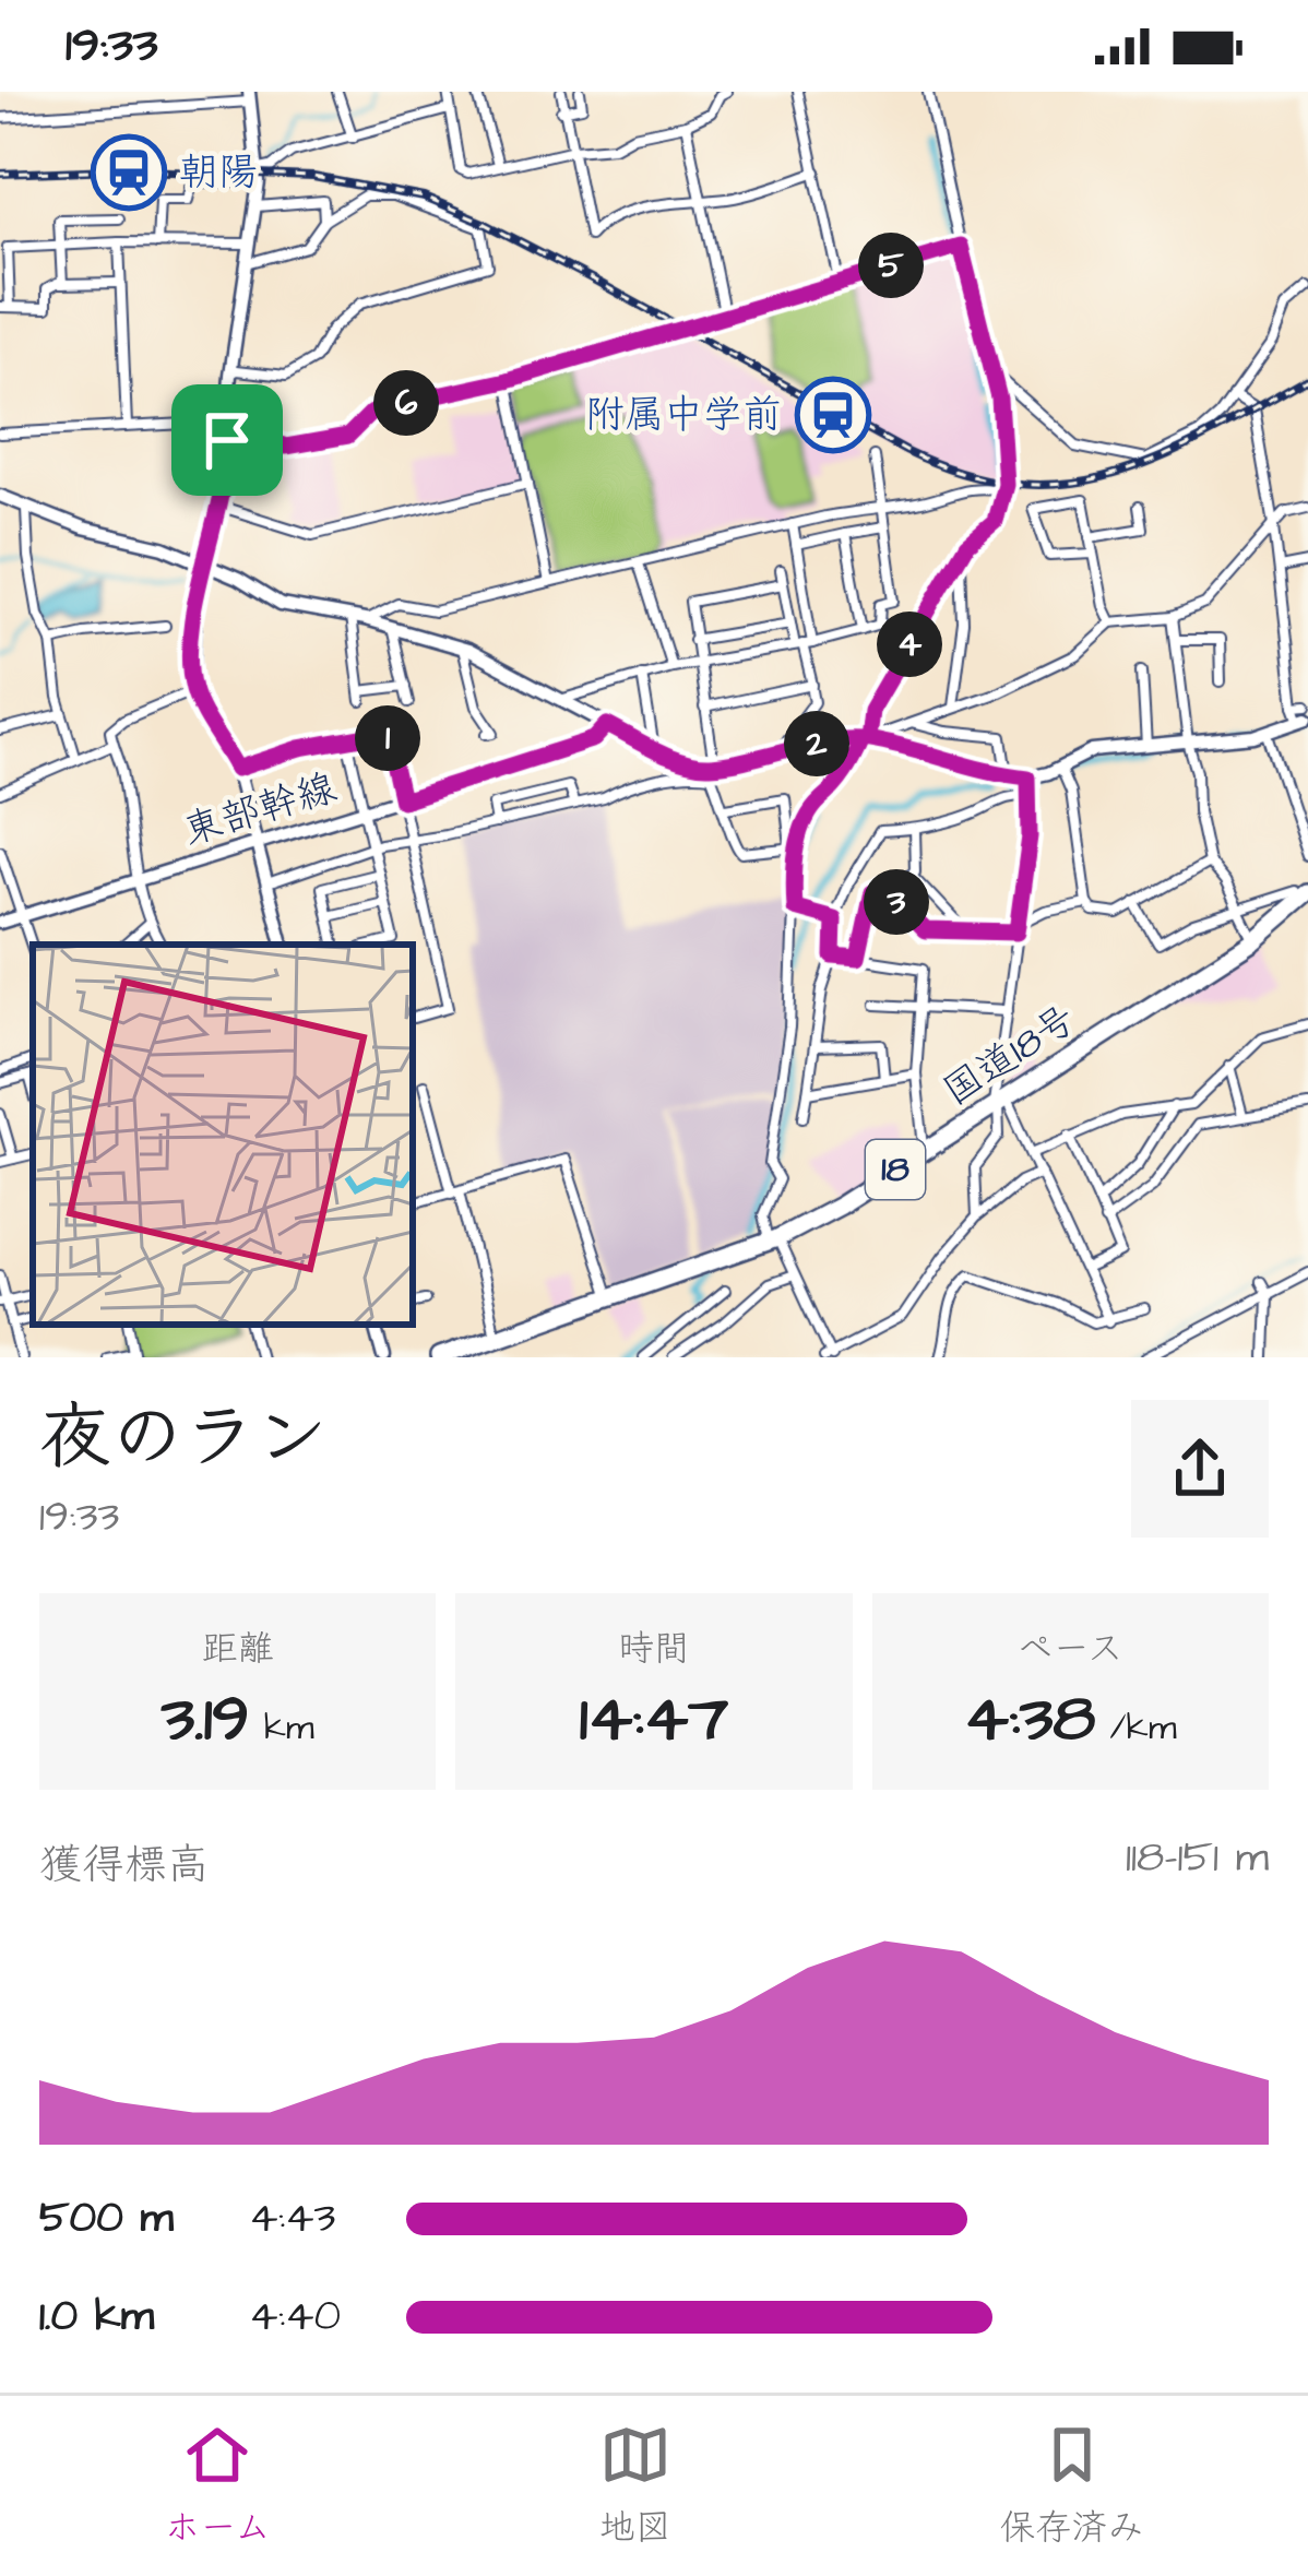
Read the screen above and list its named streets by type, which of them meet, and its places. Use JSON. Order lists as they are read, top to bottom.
{
  "streets": {
    "highway": ["国道18号", "18"],
    "main road": ["東部幹線"]
  },
  "places": {
    "station": ["朝陽", "附属中学前"]
  },
  "page": {
    "status": "19:33",
    "pins": [
      "5",
      "6",
      "4",
      "1",
      "2",
      "3"
    ],
    "heading": ["夜のラン", "19:33"],
    "stats": [
      ["距離", "3.19 km"],
      ["時間", "14:47"],
      ["ペース", "4:38 /km"]
    ],
    "chart": ["獲得標高", "118–151 m"],
    "list": [
      {
        "name": "500 m",
        "note": "4:43"
      },
      {
        "name": "1.0 km",
        "note": "4:40"
      }
    ],
    "tabs": ["ホーム", "地図", "保存済み"]
  }
}
